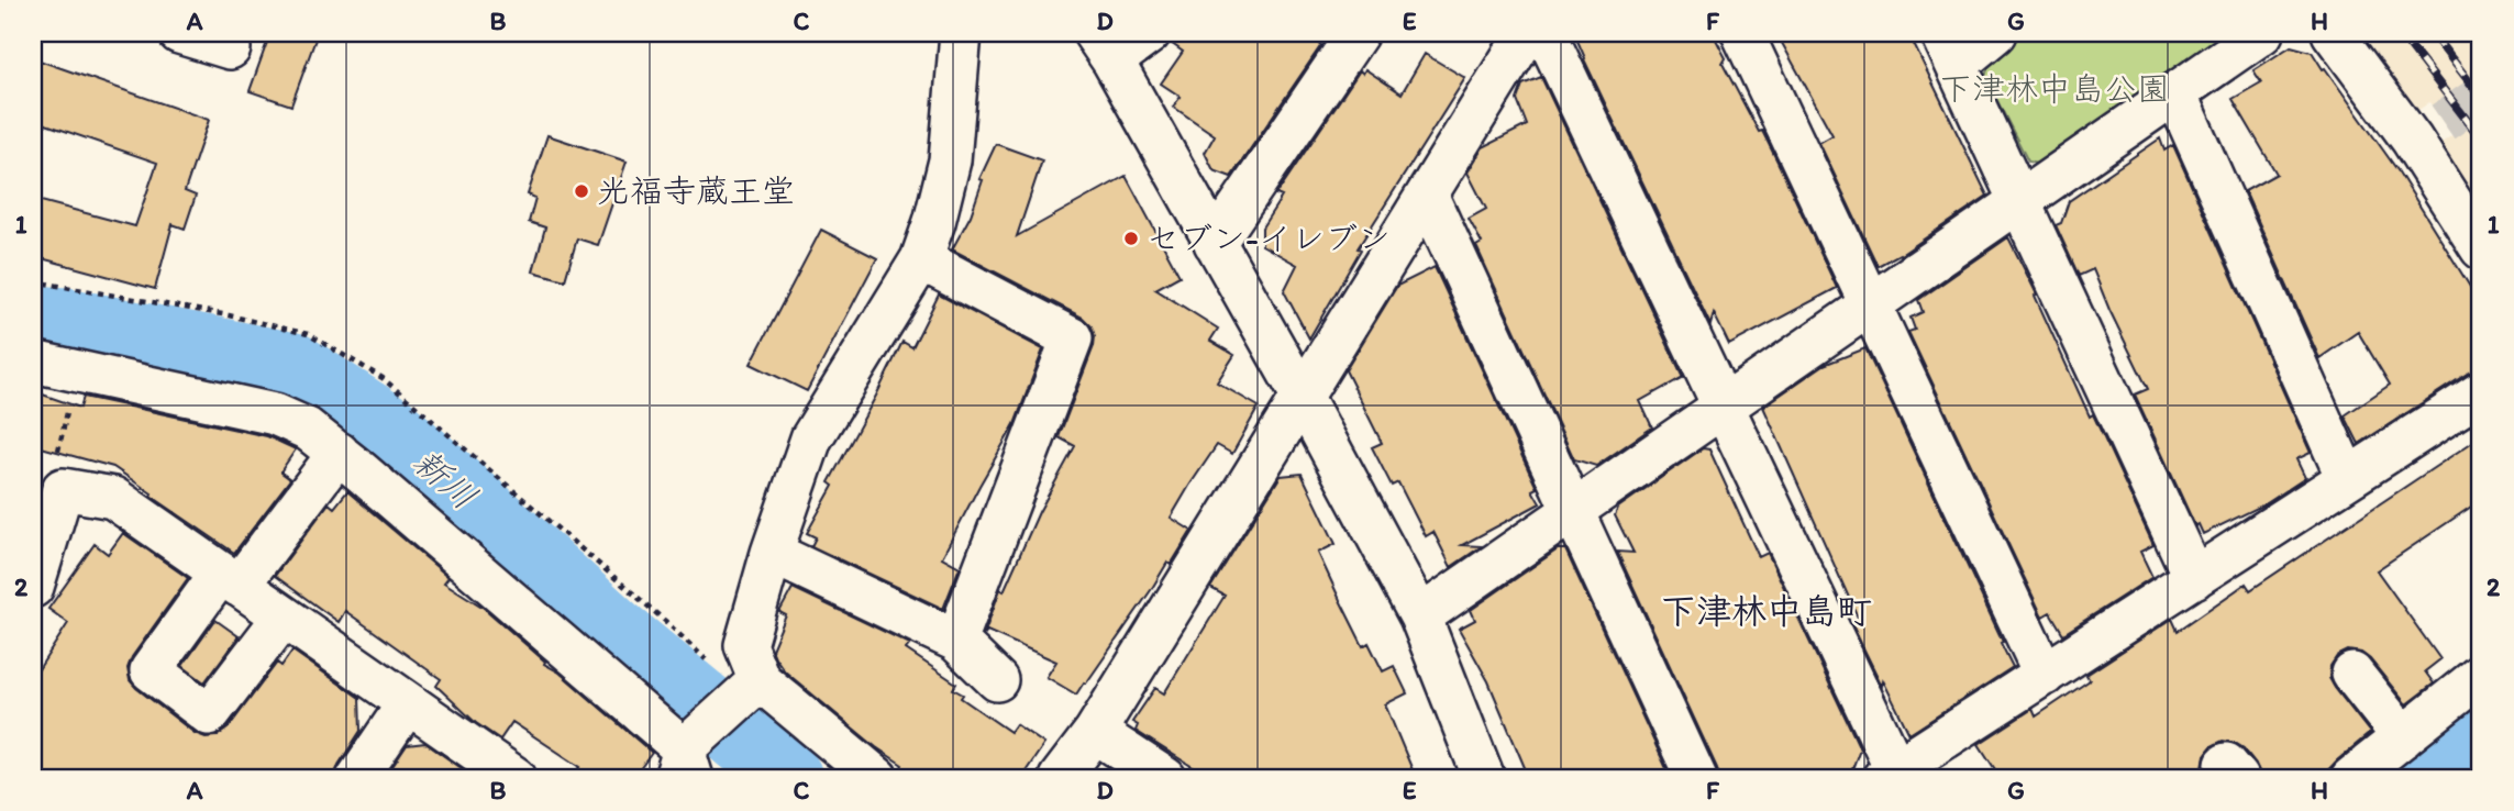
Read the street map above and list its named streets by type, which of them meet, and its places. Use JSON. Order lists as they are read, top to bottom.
{
  "districts": ["下津林中島町"],
  "water": ["新川"],
  "parks": ["下津林中島公園"],
  "places": ["光福寺蔵王堂", "セブン-イレブン"],
  "grid": {
    "columns": [
      "A",
      "B",
      "C",
      "D",
      "E",
      "F",
      "G",
      "H"
    ],
    "rows": ["1", "2"]
  }
}
